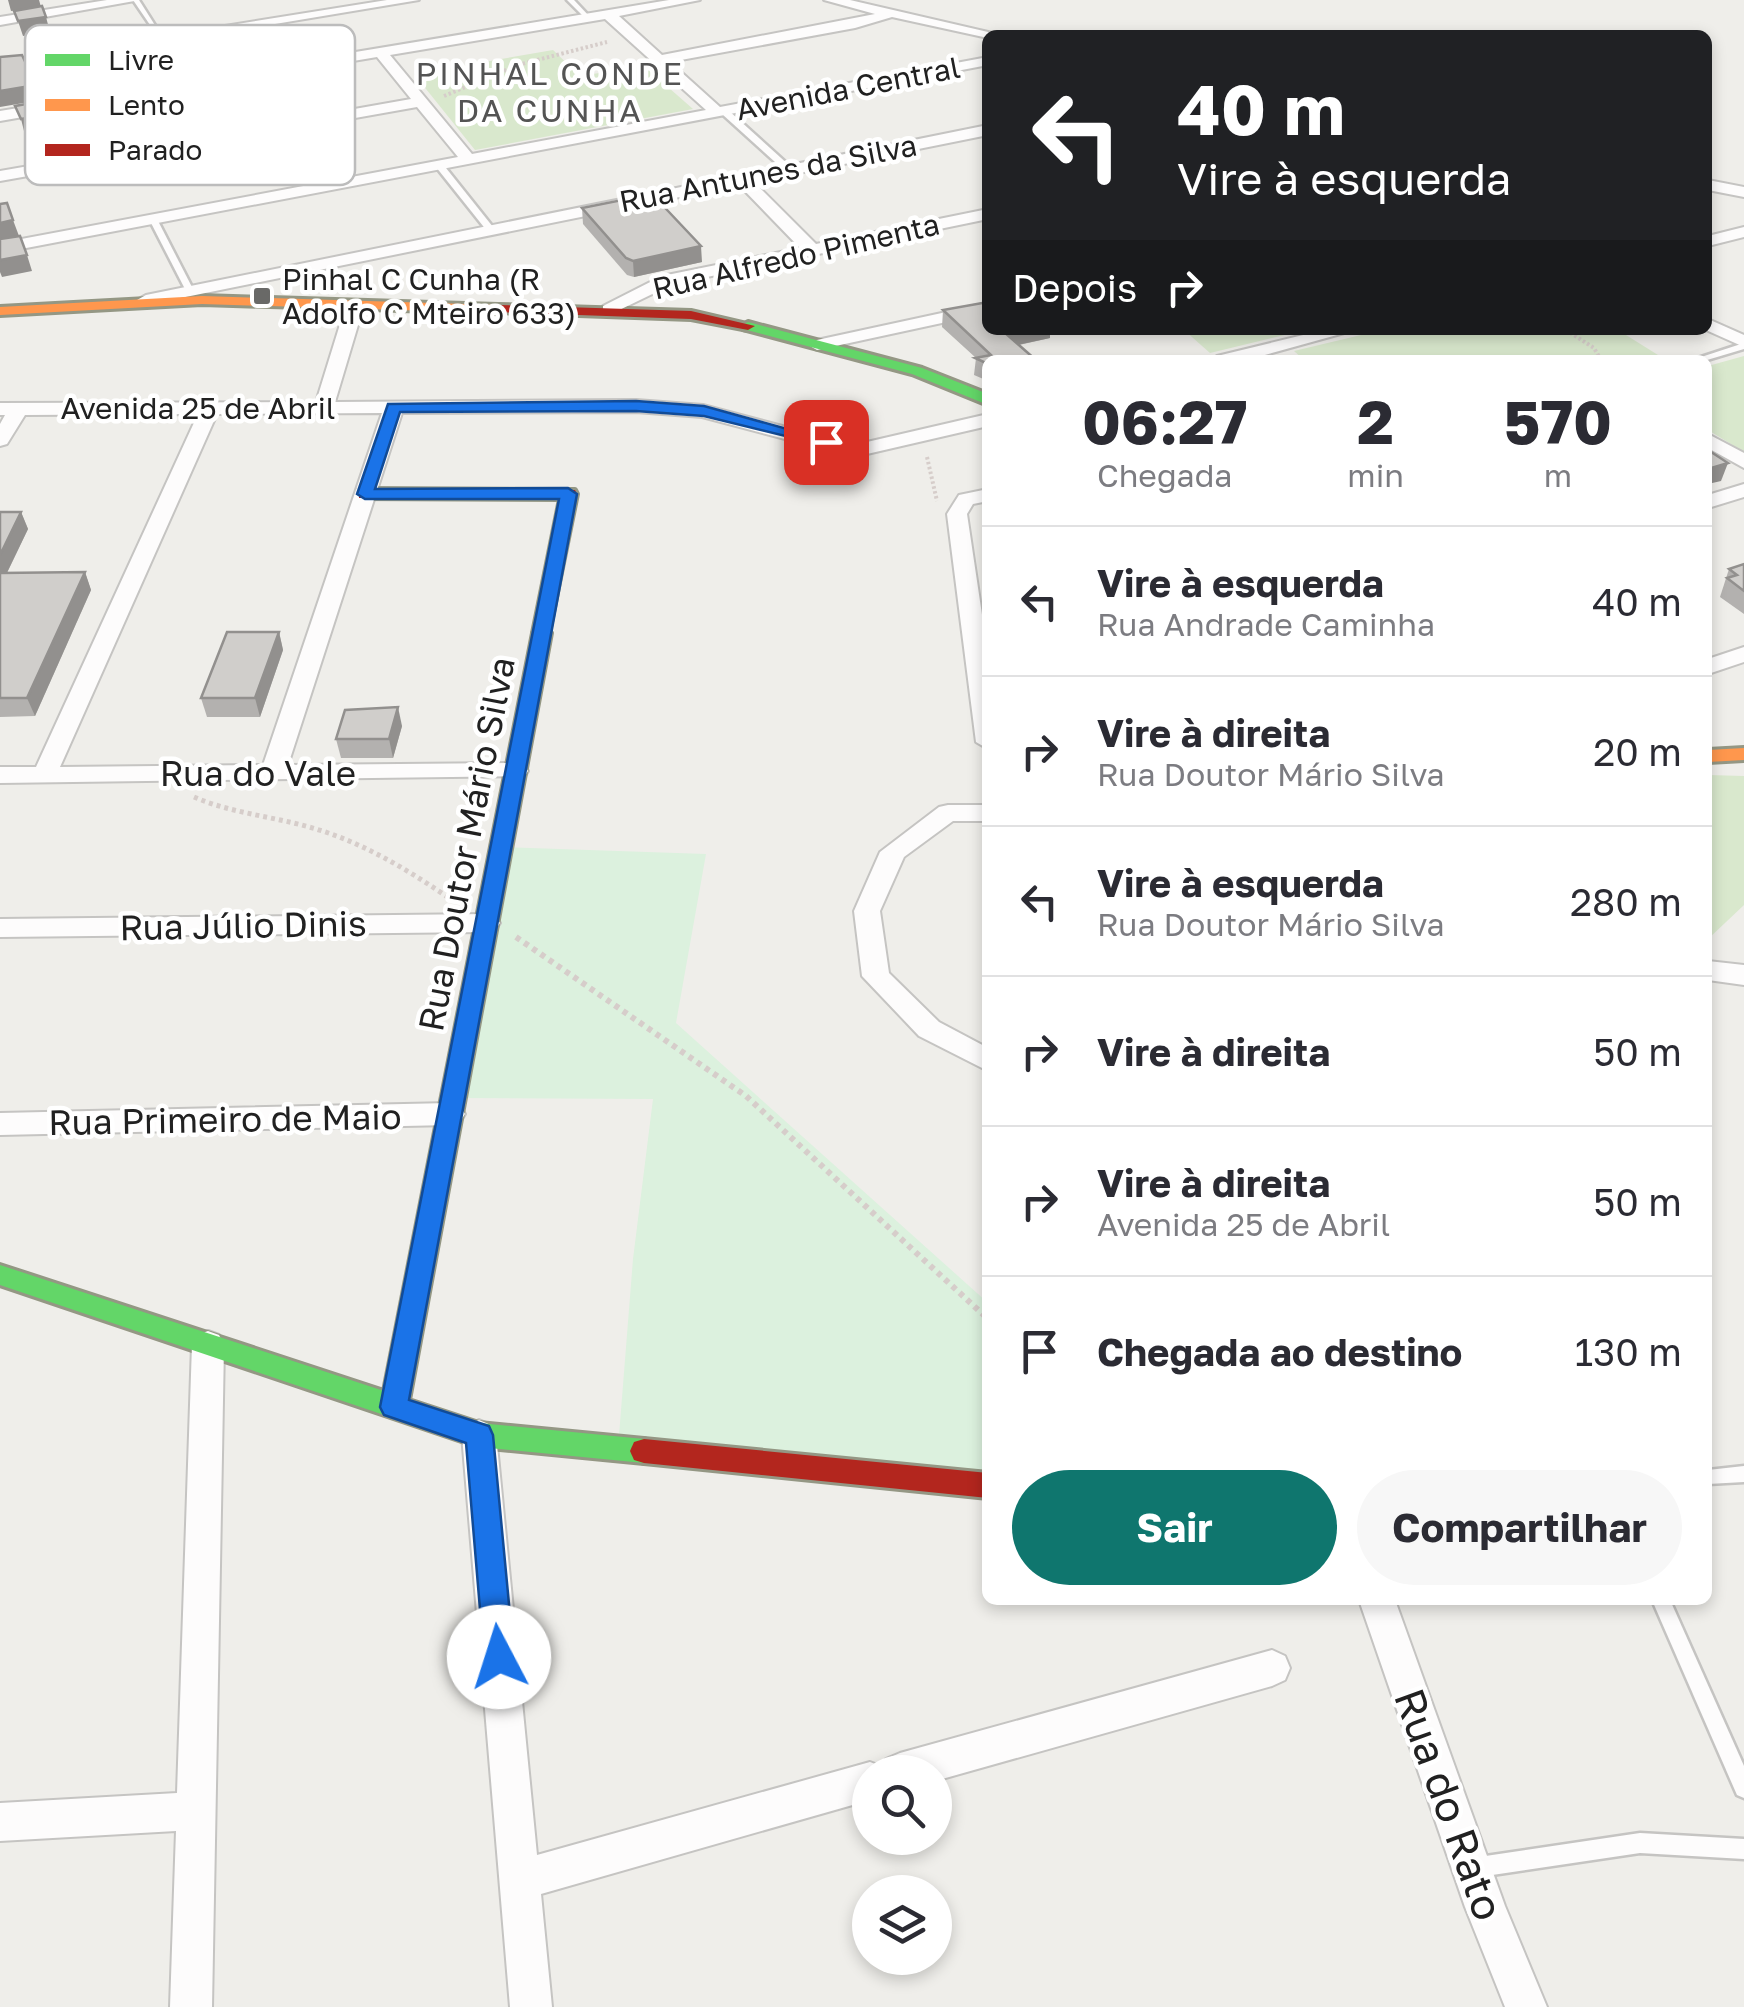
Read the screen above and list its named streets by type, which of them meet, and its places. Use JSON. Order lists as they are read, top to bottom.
{
  "streets": {
    "street": [
      "Avenida Central",
      "Rua Antunes da Silva",
      "Rua Alfredo Pimenta",
      "Avenida 25 de Abril",
      "Rua do Vale",
      "Rua Doutor Mário Silva",
      "Rua Júlio Dinis",
      "Rua Primeiro de Maio",
      "Rua do Rato"
    ]
  },
  "crossings": [
    ["Rua do Vale", "Rua Doutor Mário Silva"],
    ["Rua Doutor Mário Silva", "Rua Júlio Dinis"],
    ["Rua Doutor Mário Silva", "Rua Primeiro de Maio"]
  ],
  "districts": ["PINHAL CONDE DA CUNHA"],
  "places": {
    "transit": ["Pinhal C Cunha (R Adolfo C Mteiro 633)"]
  },
  "legend": ["Livre", "Lento", "Parado"],
  "page": {
    "turn": ["40 m", "Vire à esquerda"],
    "then": "Depois",
    "eta": [
      "06:27",
      "Chegada",
      "2",
      "min",
      "570",
      "m"
    ],
    "list": [
      {
        "name": "Vire à esquerda",
        "note": "Rua Andrade Caminha",
        "value": "40 m"
      },
      {
        "name": "Vire à direita",
        "note": "Rua Doutor Mário Silva",
        "value": "20 m"
      },
      {
        "name": "Vire à esquerda",
        "note": "Rua Doutor Mário Silva",
        "value": "280 m"
      },
      {
        "name": "Vire à direita",
        "value": "50 m"
      },
      {
        "name": "Vire à direita",
        "note": "Avenida 25 de Abril",
        "value": "50 m"
      },
      {
        "name": "Chegada ao destino",
        "value": "130 m"
      }
    ],
    "buttons": ["Sair", "Compartilhar"]
  }
}
